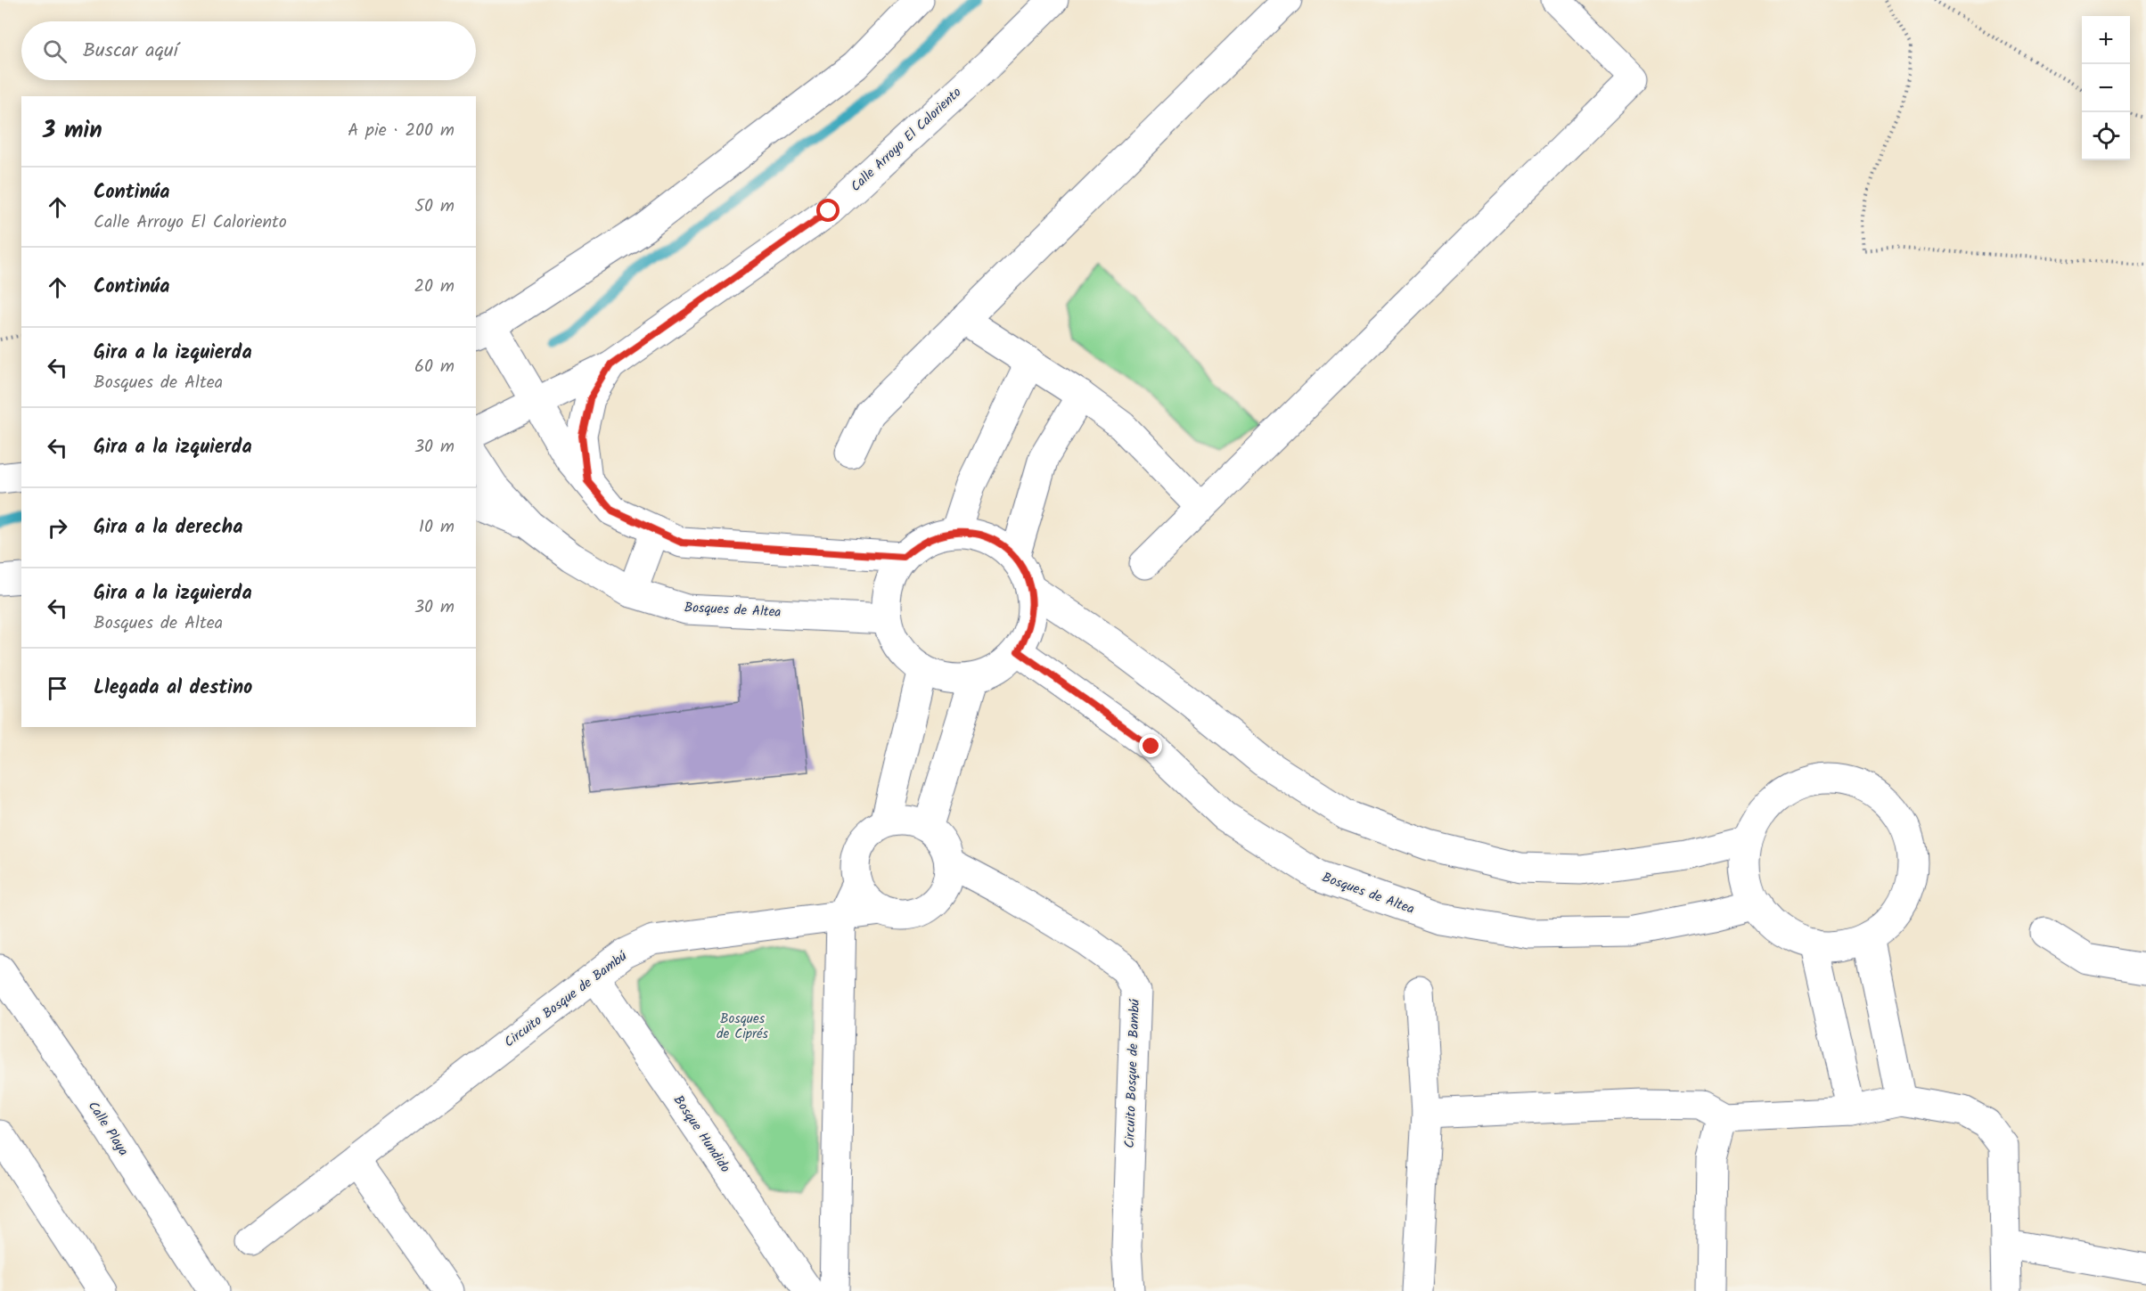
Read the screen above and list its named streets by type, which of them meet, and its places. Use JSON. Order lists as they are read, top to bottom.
{
  "streets": {
    "street": [
      "Calle Arroyo El Caloriento",
      "Bosques de Altea",
      "Circuito Bosque de Bambú",
      "Calle Playa",
      "Bosque Hundido"
    ]
  },
  "crossings": [
    ["Circuito Bosque de Bambú", "Bosque Hundido"]
  ],
  "parks": ["Bosques de Ciprés"],
  "page": {
    "map_buttons": ["+", "−"],
    "search": "Buscar aquí",
    "heading": ["3 min", "A pie · 200 m"],
    "list": [
      ["Continúa", "Calle Arroyo El Caloriento", "50 m"],
      ["Continúa", "20 m"],
      ["Gira a la izquierda", "Bosques de Altea", "60 m"],
      ["Gira a la izquierda", "30 m"],
      ["Gira a la derecha", "10 m"],
      ["Gira a la izquierda", "Bosques de Altea", "30 m"],
      "Llegada al destino"
    ]
  }
}
